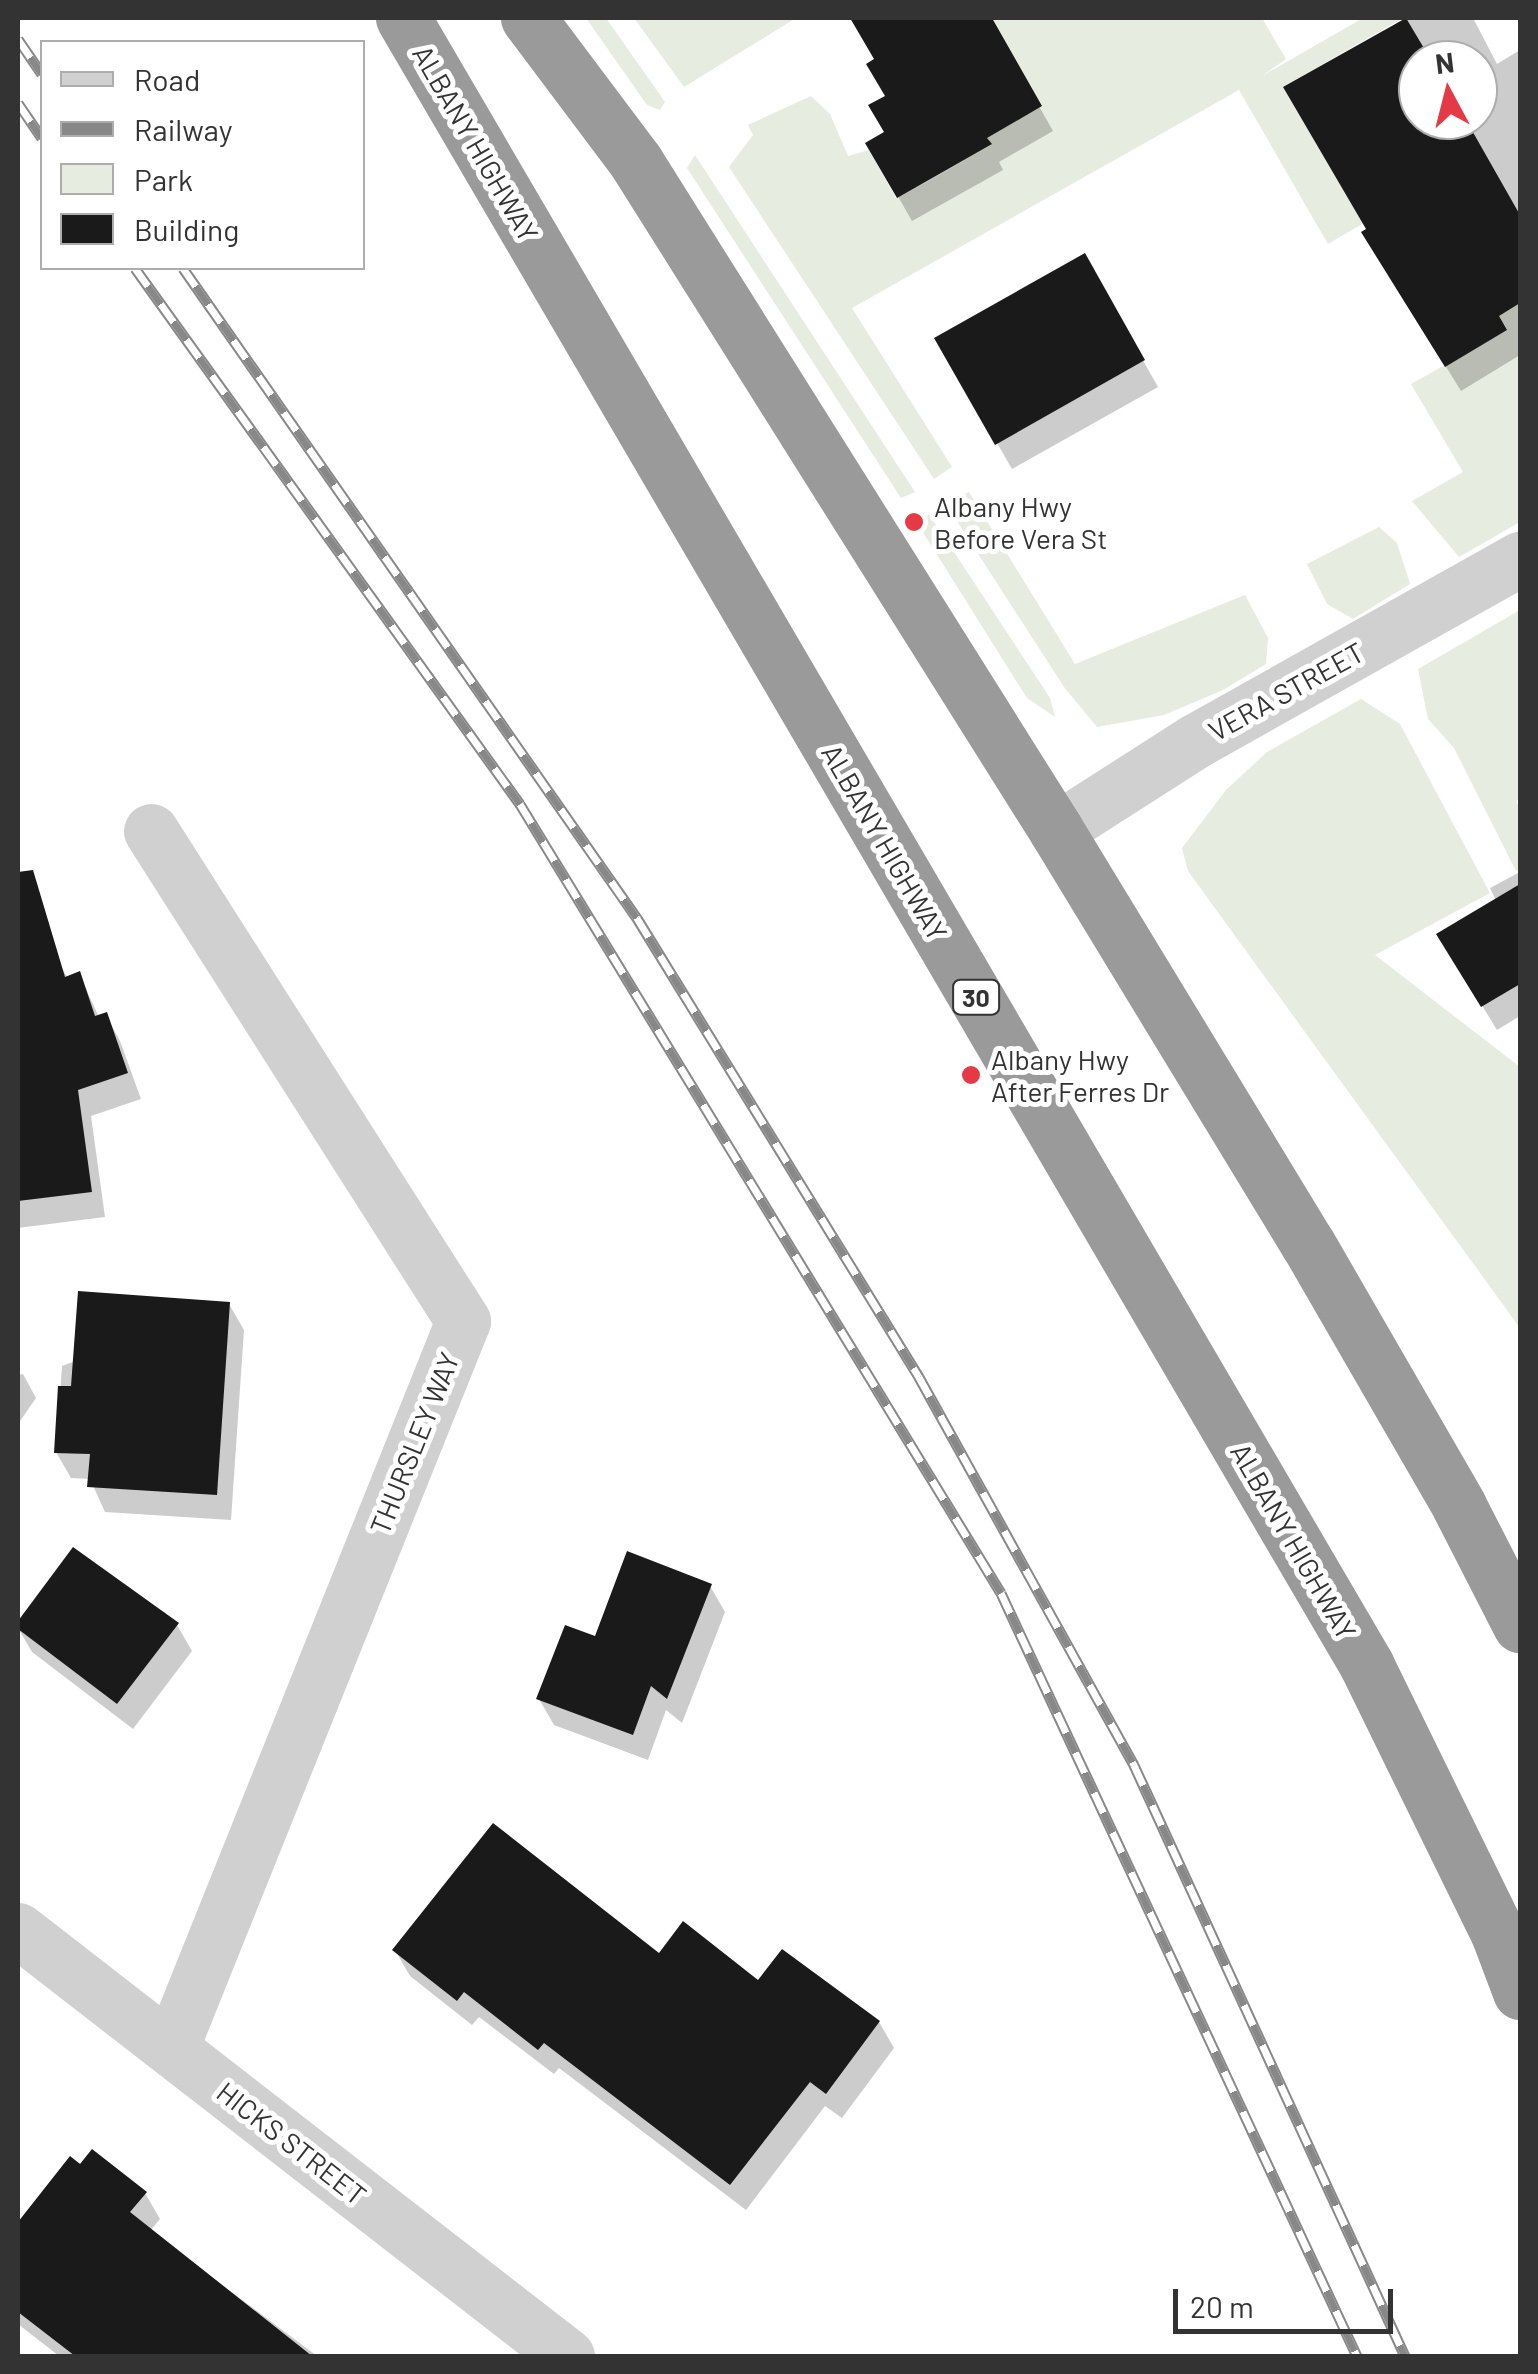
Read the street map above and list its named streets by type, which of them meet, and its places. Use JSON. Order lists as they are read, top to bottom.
{
  "streets": {
    "highway": ["ALBANY HIGHWAY", "30"],
    "street": ["VERA STREET", "THURSLEY WAY", "HICKS STREET"]
  },
  "crossings": [
    ["THURSLEY WAY", "HICKS STREET"]
  ],
  "places": ["Albany Hwy Before Vera St", "Albany Hwy After Ferres Dr"],
  "legend": [
    "Road",
    "Railway",
    "Park",
    "Building"
  ],
  "scale_bar": "20 m",
  "north": "top"
}
